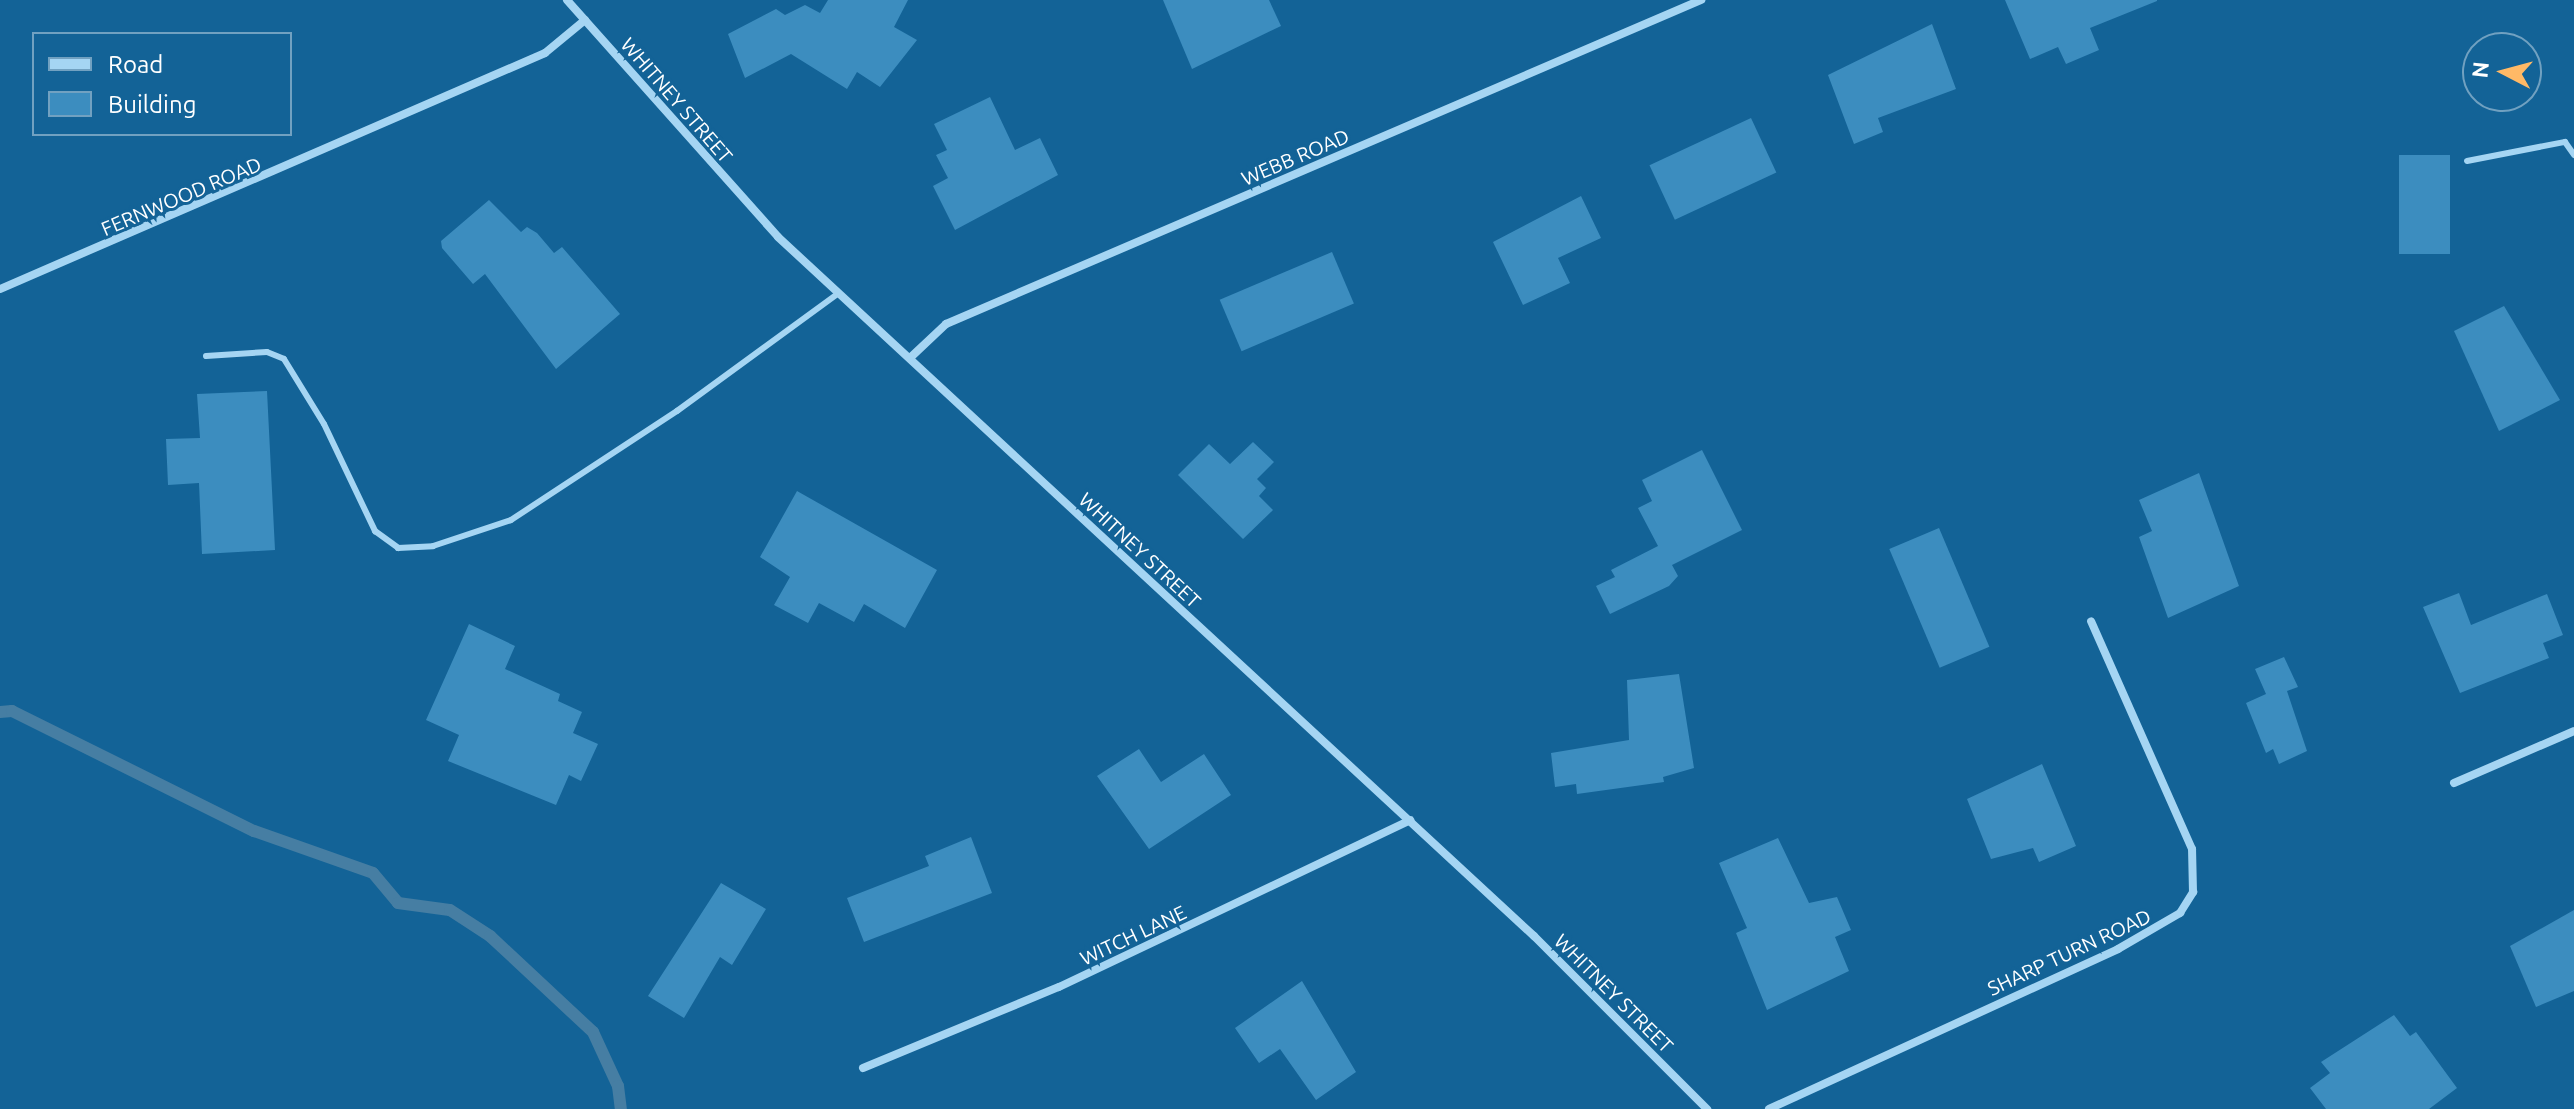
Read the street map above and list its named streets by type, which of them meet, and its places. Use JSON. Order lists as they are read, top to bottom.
{
  "streets": {
    "street": [
      "WHITNEY STREET",
      "WEBB ROAD",
      "FERNWOOD ROAD",
      "WITCH LANE",
      "SHARP TURN ROAD"
    ]
  },
  "crossings": [
    ["WHITNEY STREET", "WEBB ROAD"],
    ["WHITNEY STREET", "FERNWOOD ROAD"],
    ["WHITNEY STREET", "WITCH LANE"]
  ],
  "legend": ["Road", "Building"],
  "north": "left"
}
